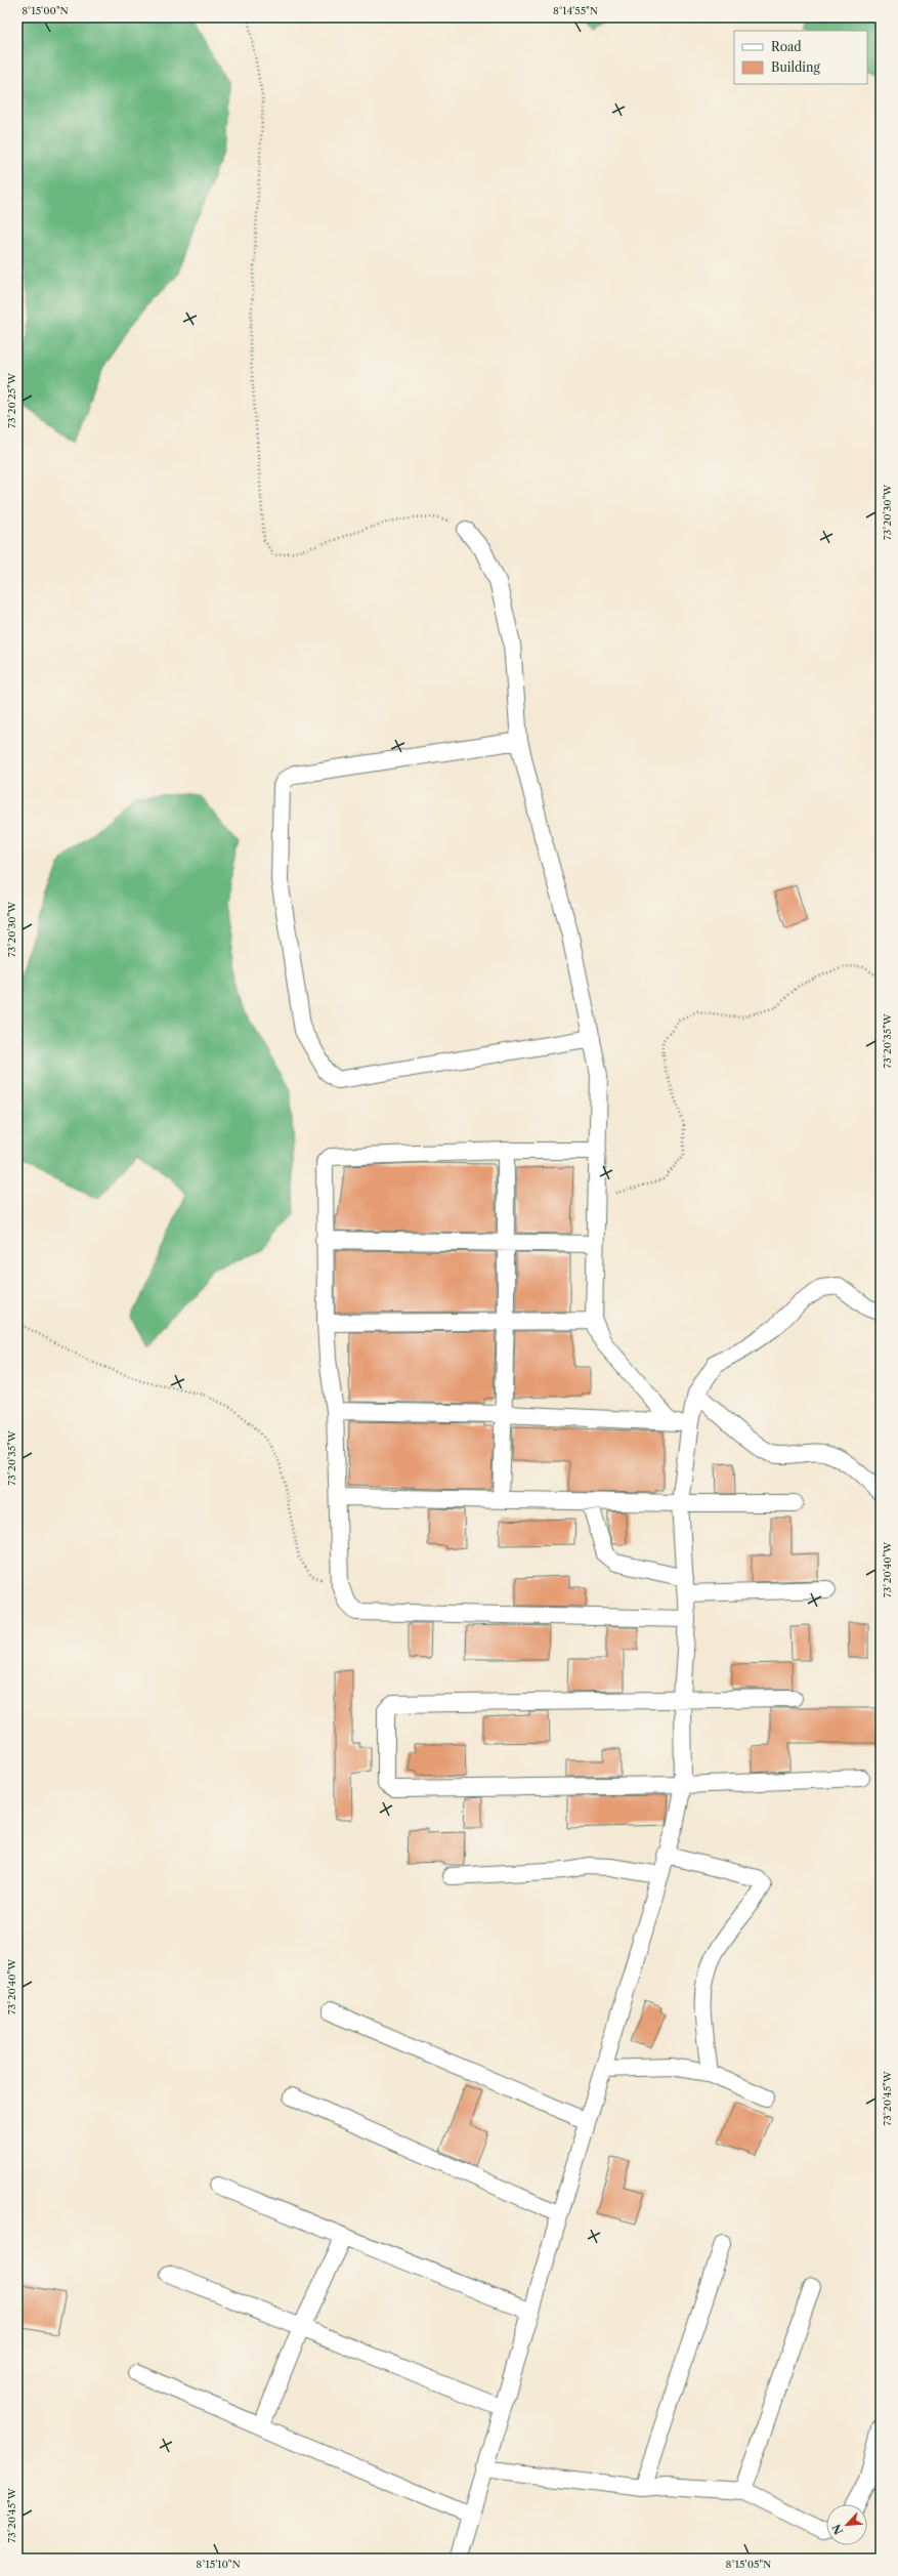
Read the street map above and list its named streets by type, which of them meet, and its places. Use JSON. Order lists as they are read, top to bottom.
{
  "legend": ["Road", "Building"],
  "north": "bottom left",
  "coordinates": [
    "8°15'00\"N",
    "8°14'55\"N",
    "73°20'25\"W",
    "73°20'30\"W",
    "73°20'35\"W",
    "73°20'40\"W",
    "73°20'45\"W",
    "8°15'10\"N",
    "8°15'05\"N"
  ]
}
